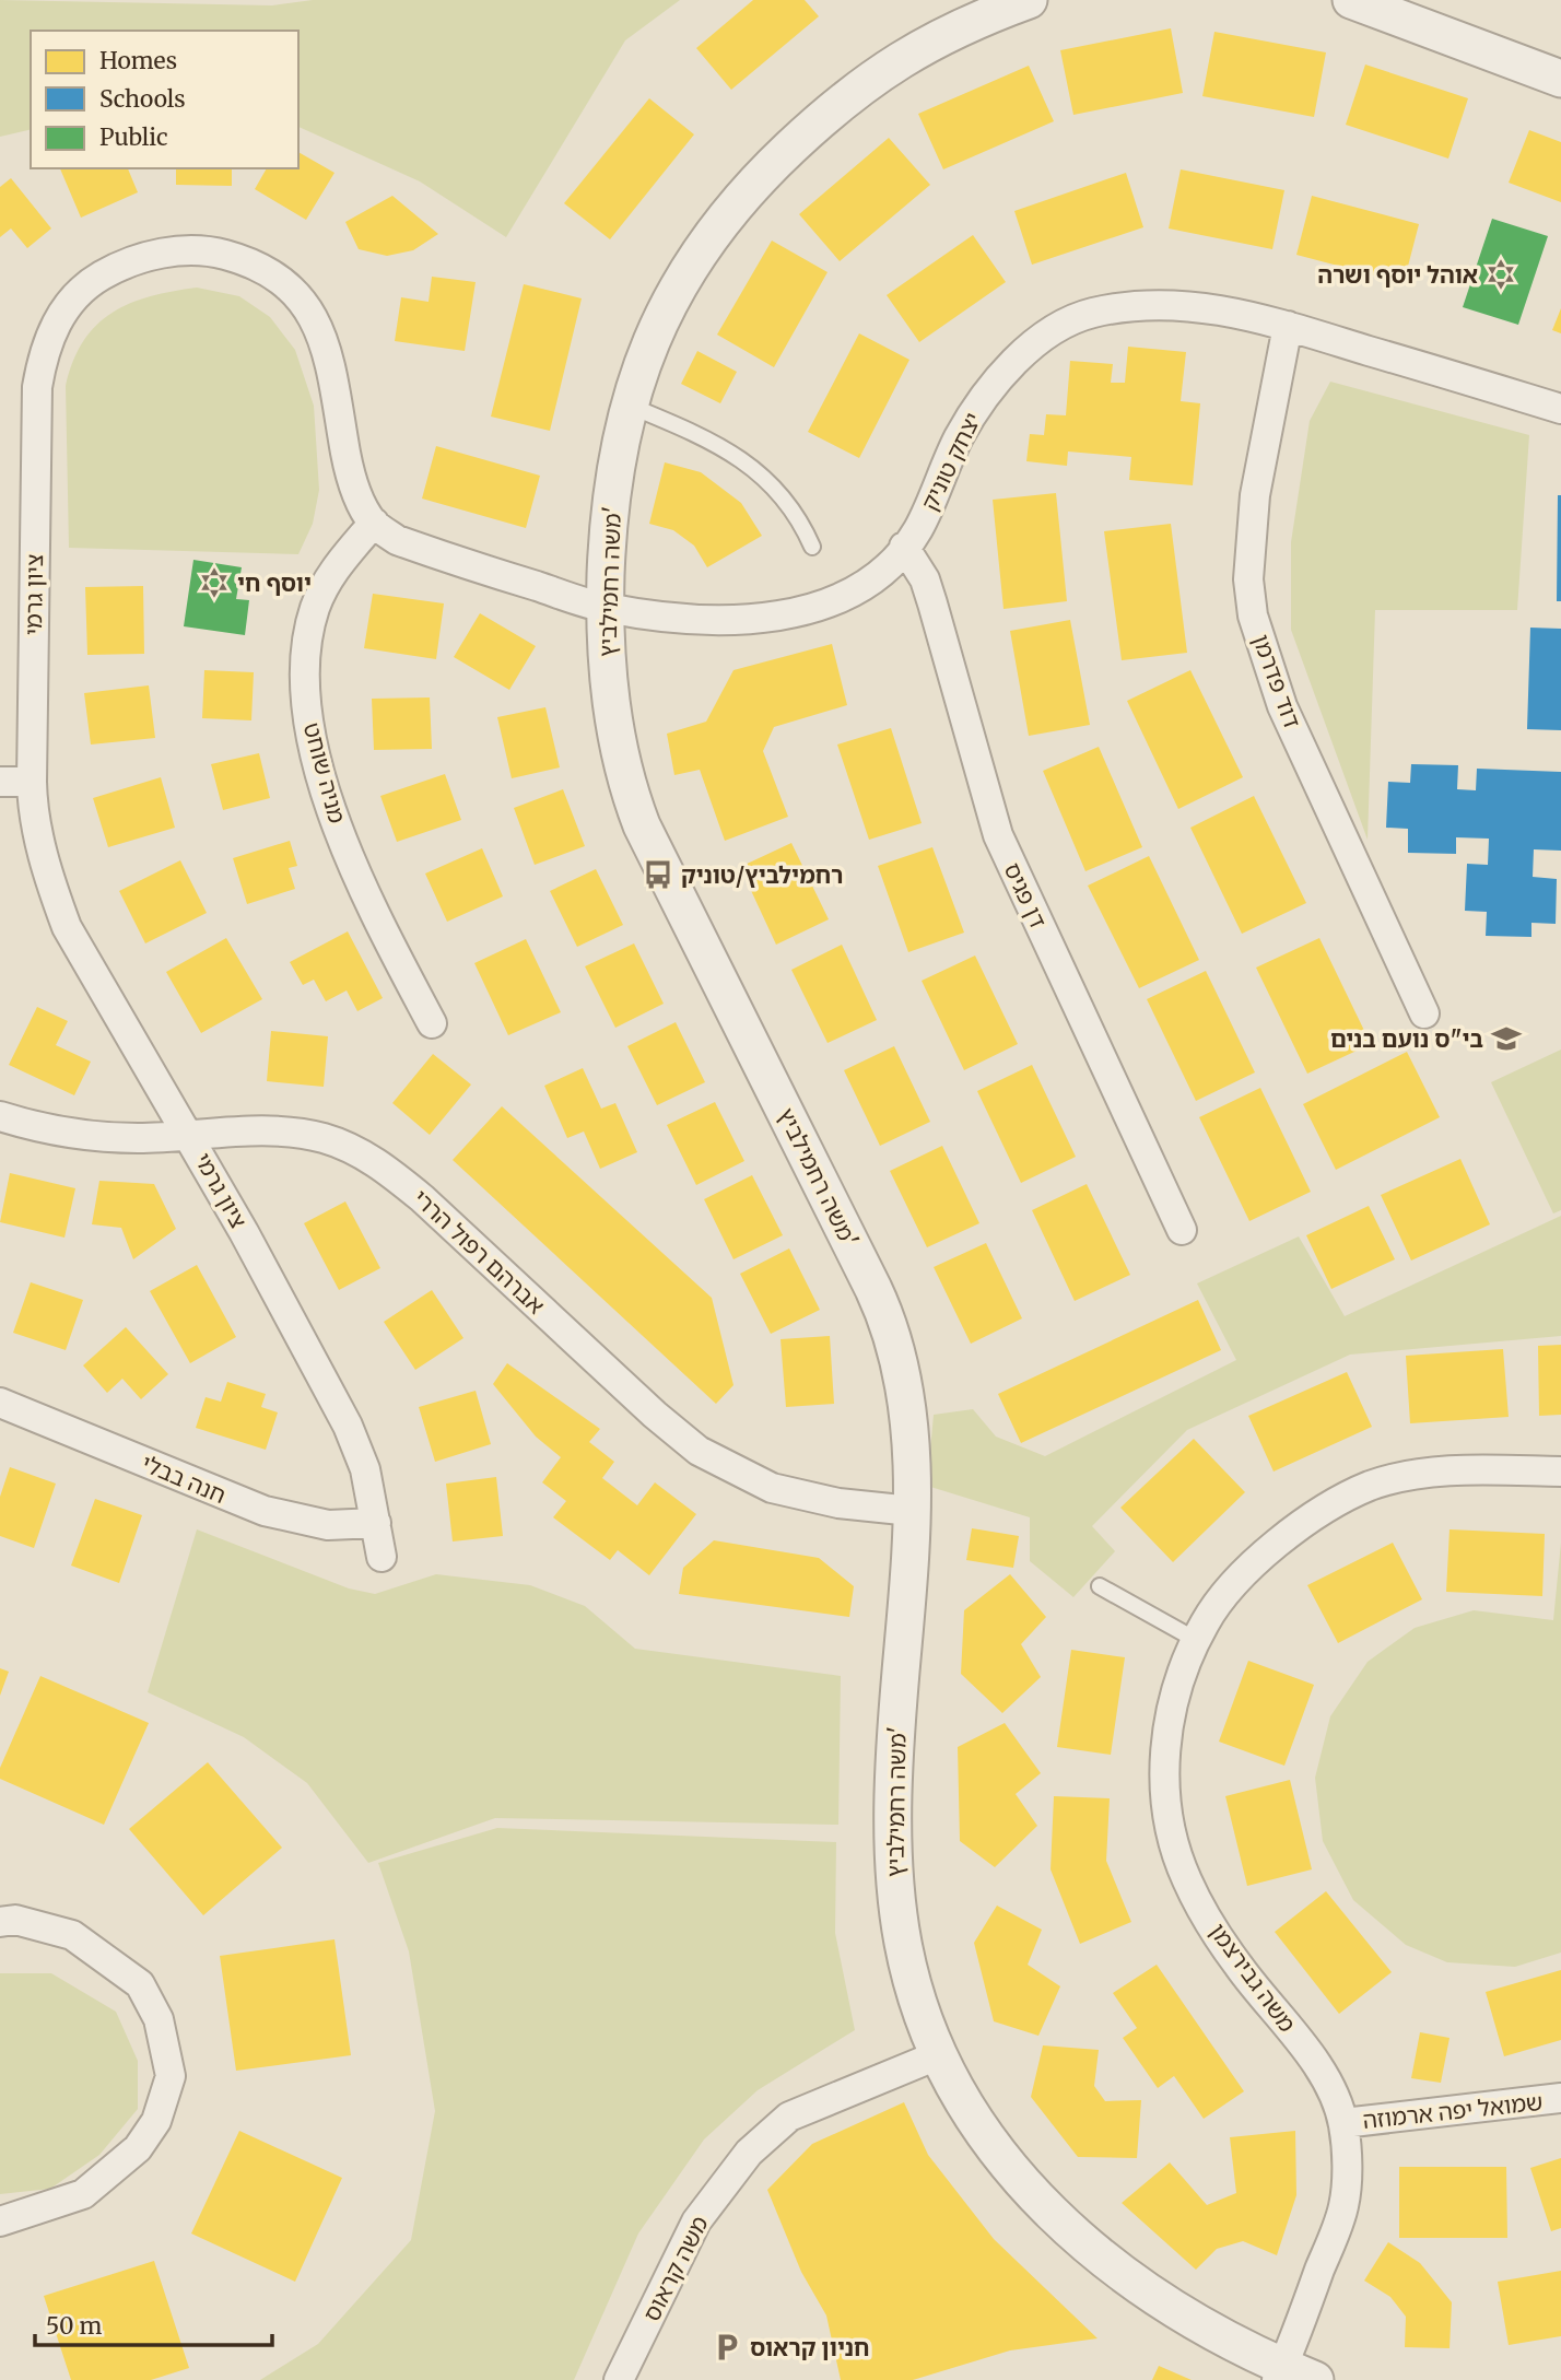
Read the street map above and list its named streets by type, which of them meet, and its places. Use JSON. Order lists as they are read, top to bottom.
{
  "streets": {
    "street": [
      "יצחק טוניק",
      "משה רחמילביץ'",
      "ציון גרמי",
      "דוד פדרמן",
      "מניה שוחט",
      "דן פגיס",
      "אברהם רפול הררי",
      "חנה בבלי",
      "משה גבירצמן",
      "שמואל יפה ארמוזה",
      "משה קראוס"
    ]
  },
  "crossings": [
    ["יצחק טוניק", "משה רחמילביץ'"],
    ["יצחק טוניק", "דוד פדרמן"],
    ["יצחק טוניק", "דן פגיס"],
    ["משה רחמילביץ'", "אברהם רפול הררי"],
    ["משה רחמילביץ'", "משה גבירצמן"],
    ["משה רחמילביץ'", "משה קראוס"],
    ["ציון גרמי", "מניה שוחט"],
    ["ציון גרמי", "אברהם רפול הררי"],
    ["ציון גרמי", "חנה בבלי"],
    ["משה גבירצמן", "שמואל יפה ארמוזה"]
  ],
  "places": {
    "synagogue": ["אוהל יוסף ושרה", "יוסף חי"],
    "bus stop": ["רחמילביץ/טוניק"],
    "school or university": ["בי\"ס נועם בנים"],
    "parking": ["חניון קראוס"]
  },
  "legend": ["Homes", "Schools", "Public"],
  "scale_bar": "50 m"
}
